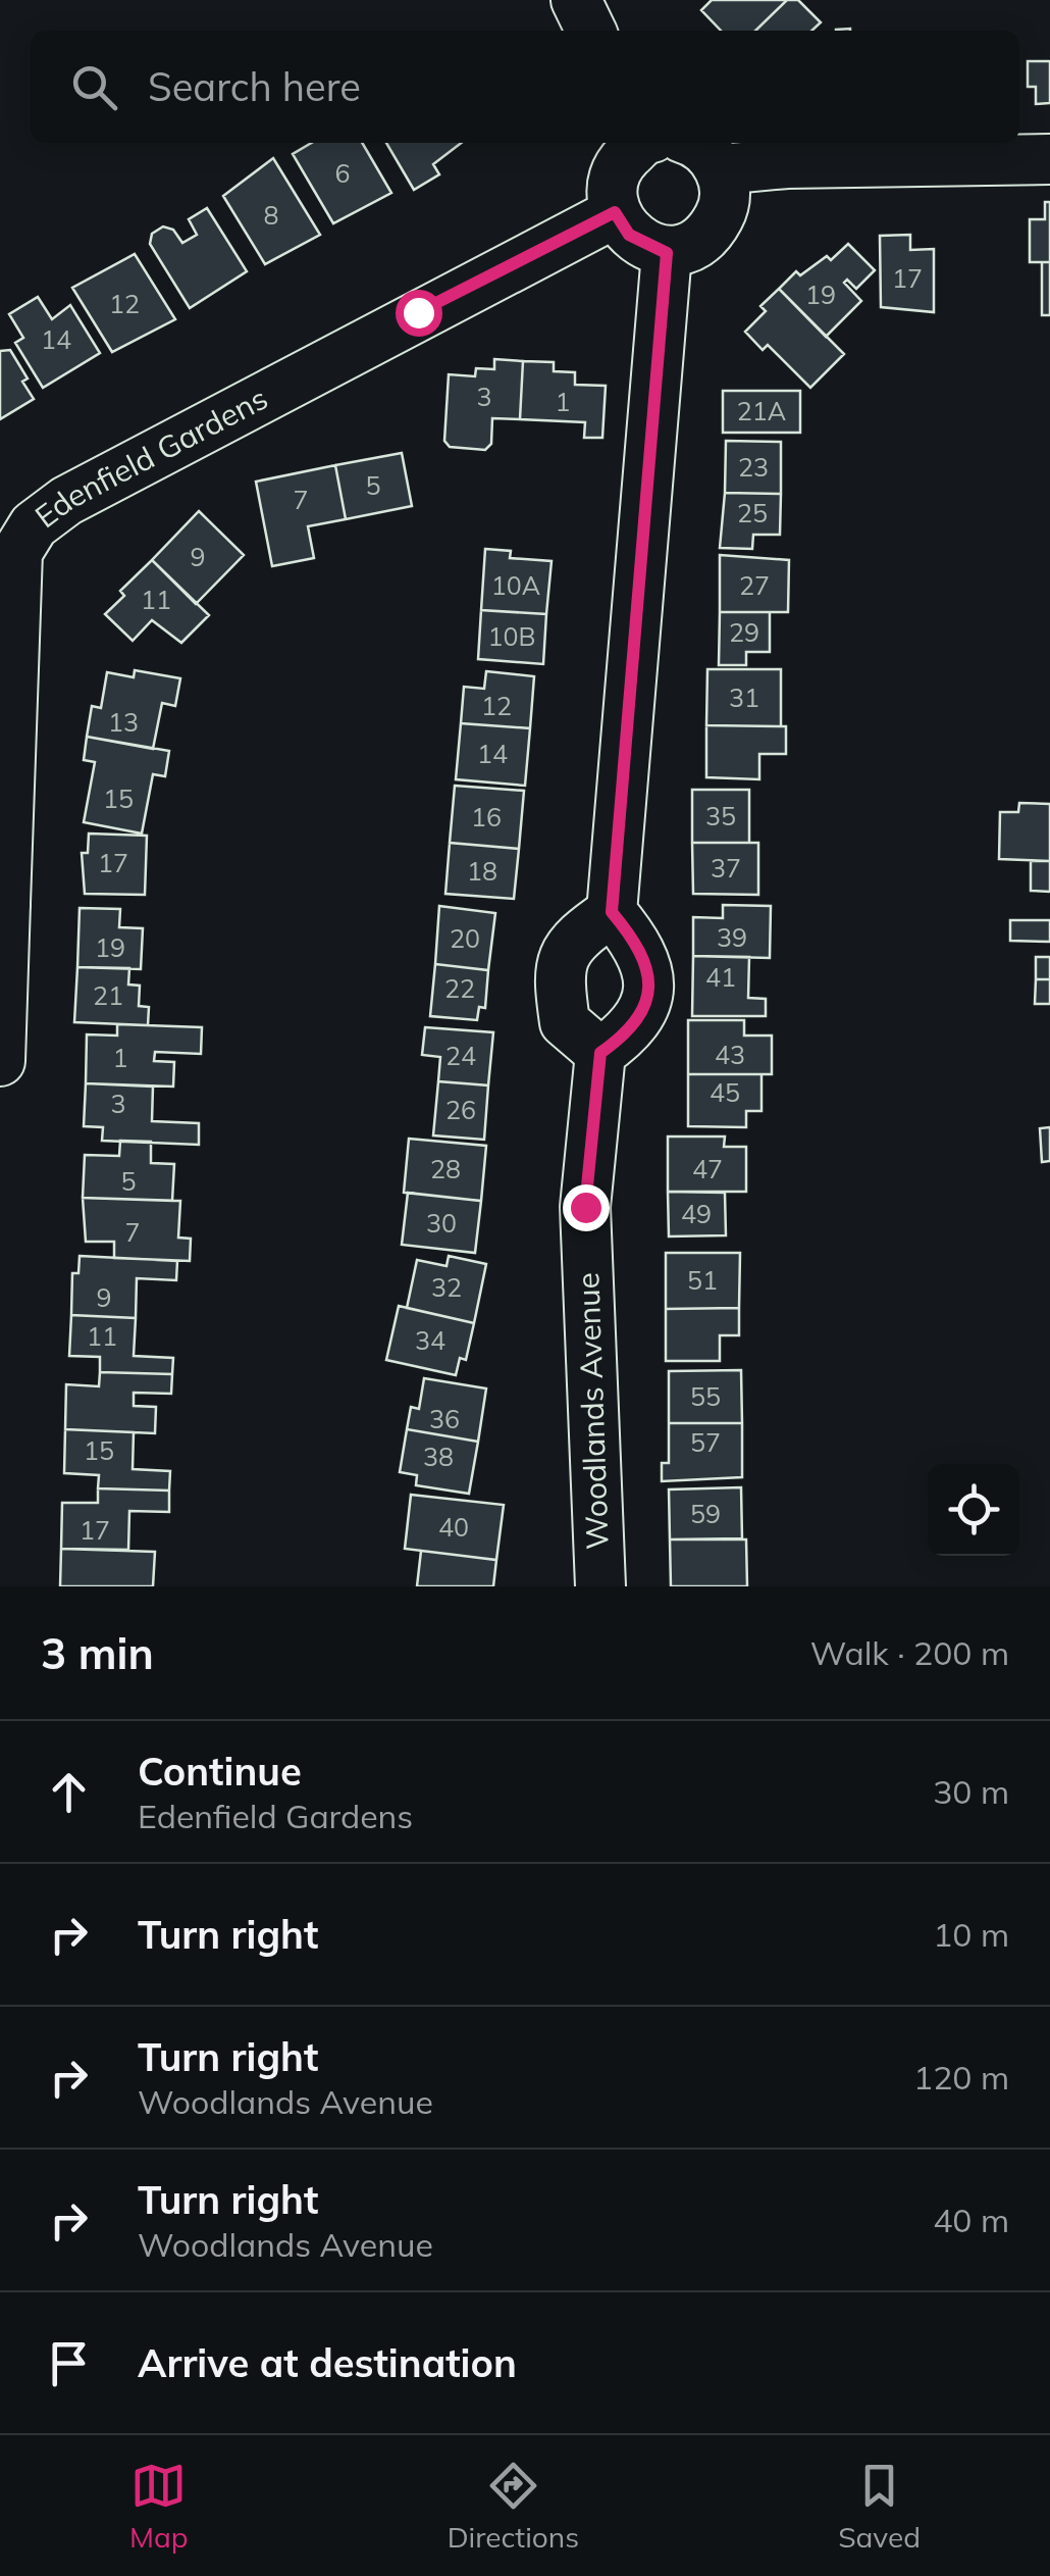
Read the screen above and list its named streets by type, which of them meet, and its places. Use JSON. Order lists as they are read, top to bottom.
{
  "streets": {
    "street": ["Edenfield Gardens", "Woodlands Avenue"]
  },
  "house_numbers": [
    "6",
    "8",
    "17",
    "19",
    "12",
    "14",
    "3",
    "1",
    "21A",
    "23",
    "5",
    "7",
    "25",
    "9",
    "10A",
    "27",
    "11",
    "29",
    "10B",
    "31",
    "12",
    "13",
    "14",
    "15",
    "35",
    "16",
    "17",
    "37",
    "18",
    "39",
    "20",
    "19",
    "41",
    "22",
    "21",
    "43",
    "24",
    "1",
    "45",
    "3",
    "26",
    "28",
    "47",
    "5",
    "49",
    "30",
    "7",
    "51",
    "32",
    "9",
    "11",
    "34",
    "55",
    "36",
    "57",
    "15",
    "38",
    "59",
    "40",
    "17"
  ],
  "page": {
    "search": "Search here",
    "heading": ["3 min", "Walk · 200 m"],
    "list": [
      ["Continue", "Edenfield Gardens", "30 m"],
      ["Turn right", "10 m"],
      ["Turn right", "Woodlands Avenue", "120 m"],
      ["Turn right", "Woodlands Avenue", "40 m"],
      "Arrive at destination"
    ],
    "nav": ["Map", "Directions", "Saved"]
  }
}
